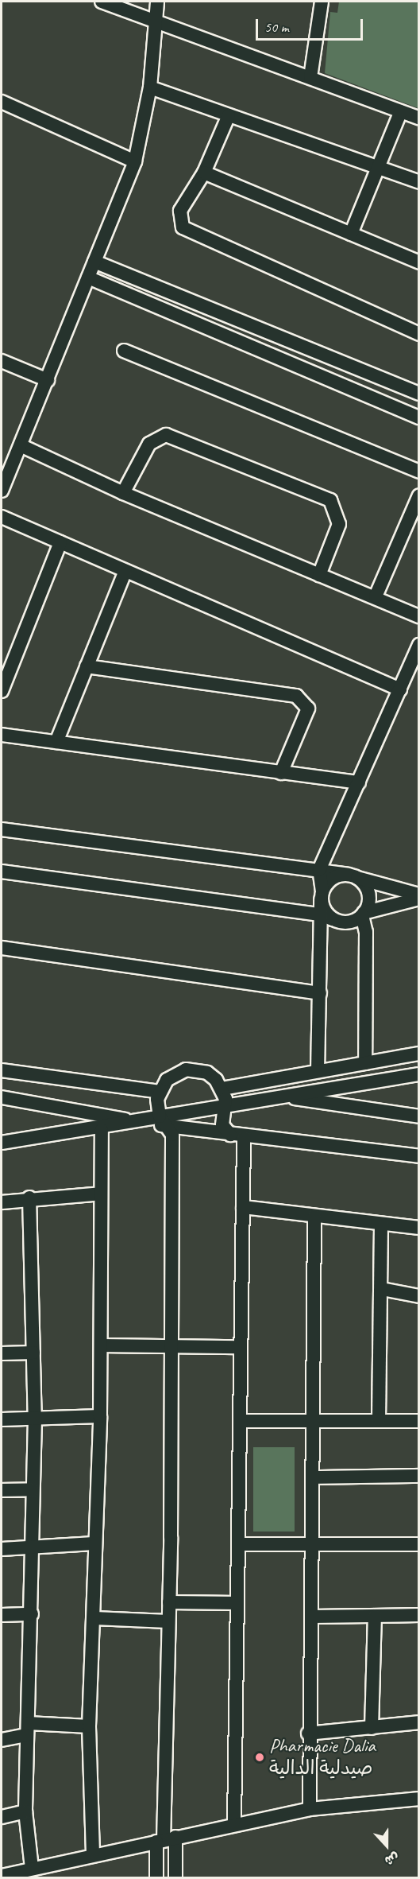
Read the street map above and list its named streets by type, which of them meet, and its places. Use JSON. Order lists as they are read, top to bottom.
{
  "places": ["Pharmacie Dalia صيدلية الدالية"],
  "scale_bar": "50 m",
  "north": "bottom"
}
